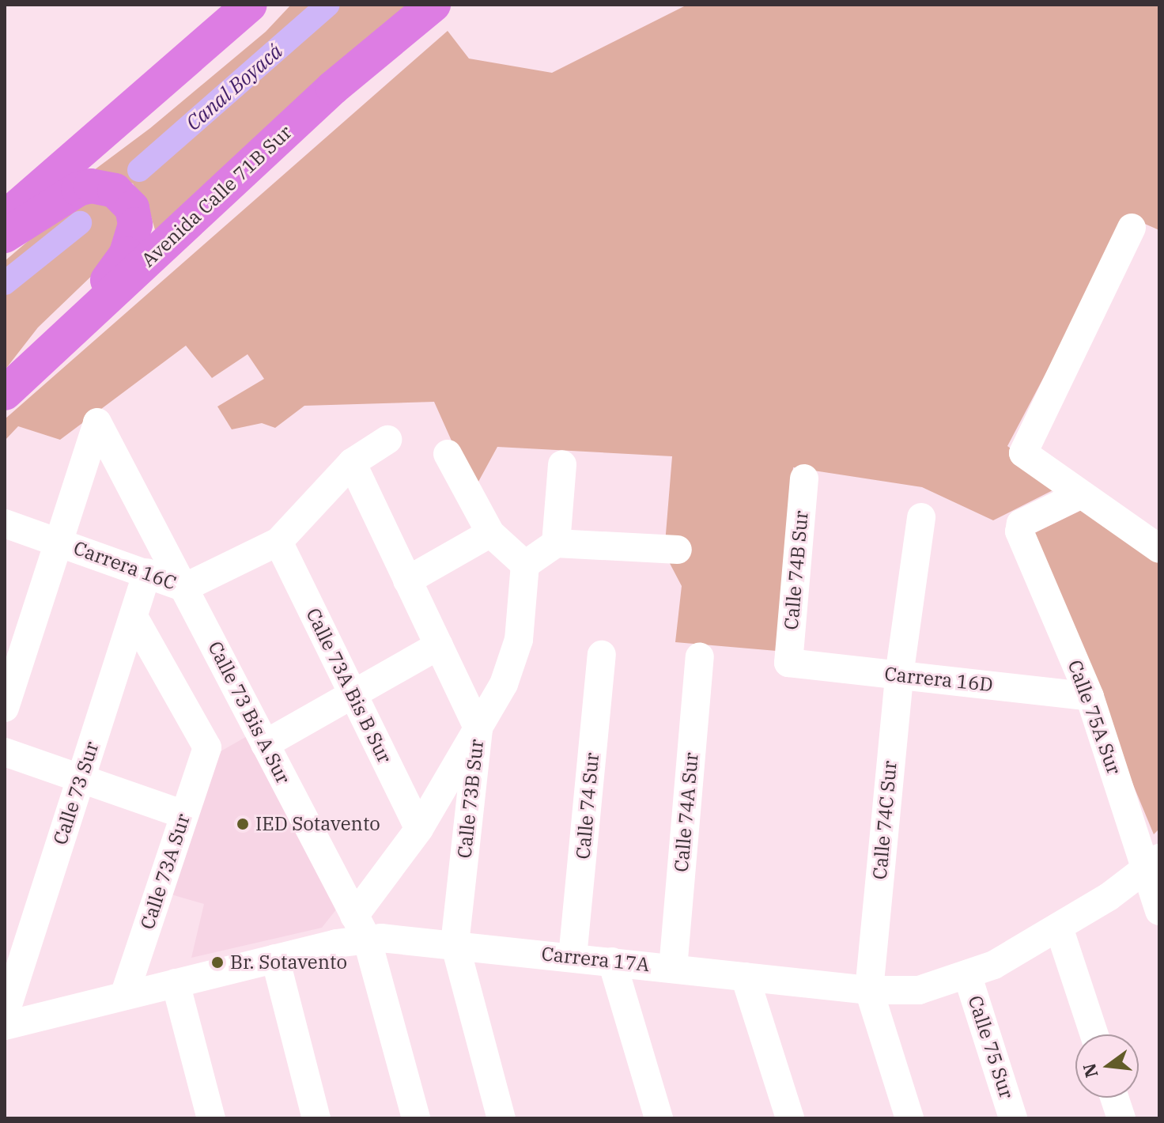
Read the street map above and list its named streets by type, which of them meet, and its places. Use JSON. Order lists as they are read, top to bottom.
{
  "streets": {
    "highway": ["Avenida Calle 71B Sur"],
    "street": [
      "Carrera 16C",
      "Calle 74B Sur",
      "Carrera 16D",
      "Calle 73A Bis B Sur",
      "Calle 73 Bis A Sur",
      "Calle 75A Sur",
      "Calle 73 Sur",
      "Calle 73B Sur",
      "Calle 74 Sur",
      "Calle 74A Sur",
      "Calle 74C Sur",
      "Calle 73A Sur",
      "Carrera 17A",
      "Calle 75 Sur"
    ]
  },
  "crossings": [
    ["Carrera 16C", "Calle 73A Bis B Sur"],
    ["Carrera 16C", "Calle 73 Bis A Sur"],
    ["Carrera 16C", "Calle 73 Sur"],
    ["Carrera 16C", "Calle 73B Sur"],
    ["Calle 74B Sur", "Carrera 16D"],
    ["Carrera 16D", "Calle 75A Sur"],
    ["Carrera 16D", "Calle 74C Sur"],
    ["Calle 73 Bis A Sur", "Carrera 17A"],
    ["Calle 75A Sur", "Carrera 17A"],
    ["Calle 73 Sur", "Calle 73A Sur"],
    ["Calle 73B Sur", "Carrera 17A"],
    ["Calle 74 Sur", "Carrera 17A"],
    ["Calle 74A Sur", "Carrera 17A"],
    ["Calle 74C Sur", "Carrera 17A"],
    ["Calle 73A Sur", "Carrera 17A"],
    ["Carrera 17A", "Calle 75 Sur"]
  ],
  "water": ["Canal Boyacá"],
  "places": ["IED Sotavento", "Br. Sotavento"],
  "north": "left"
}
